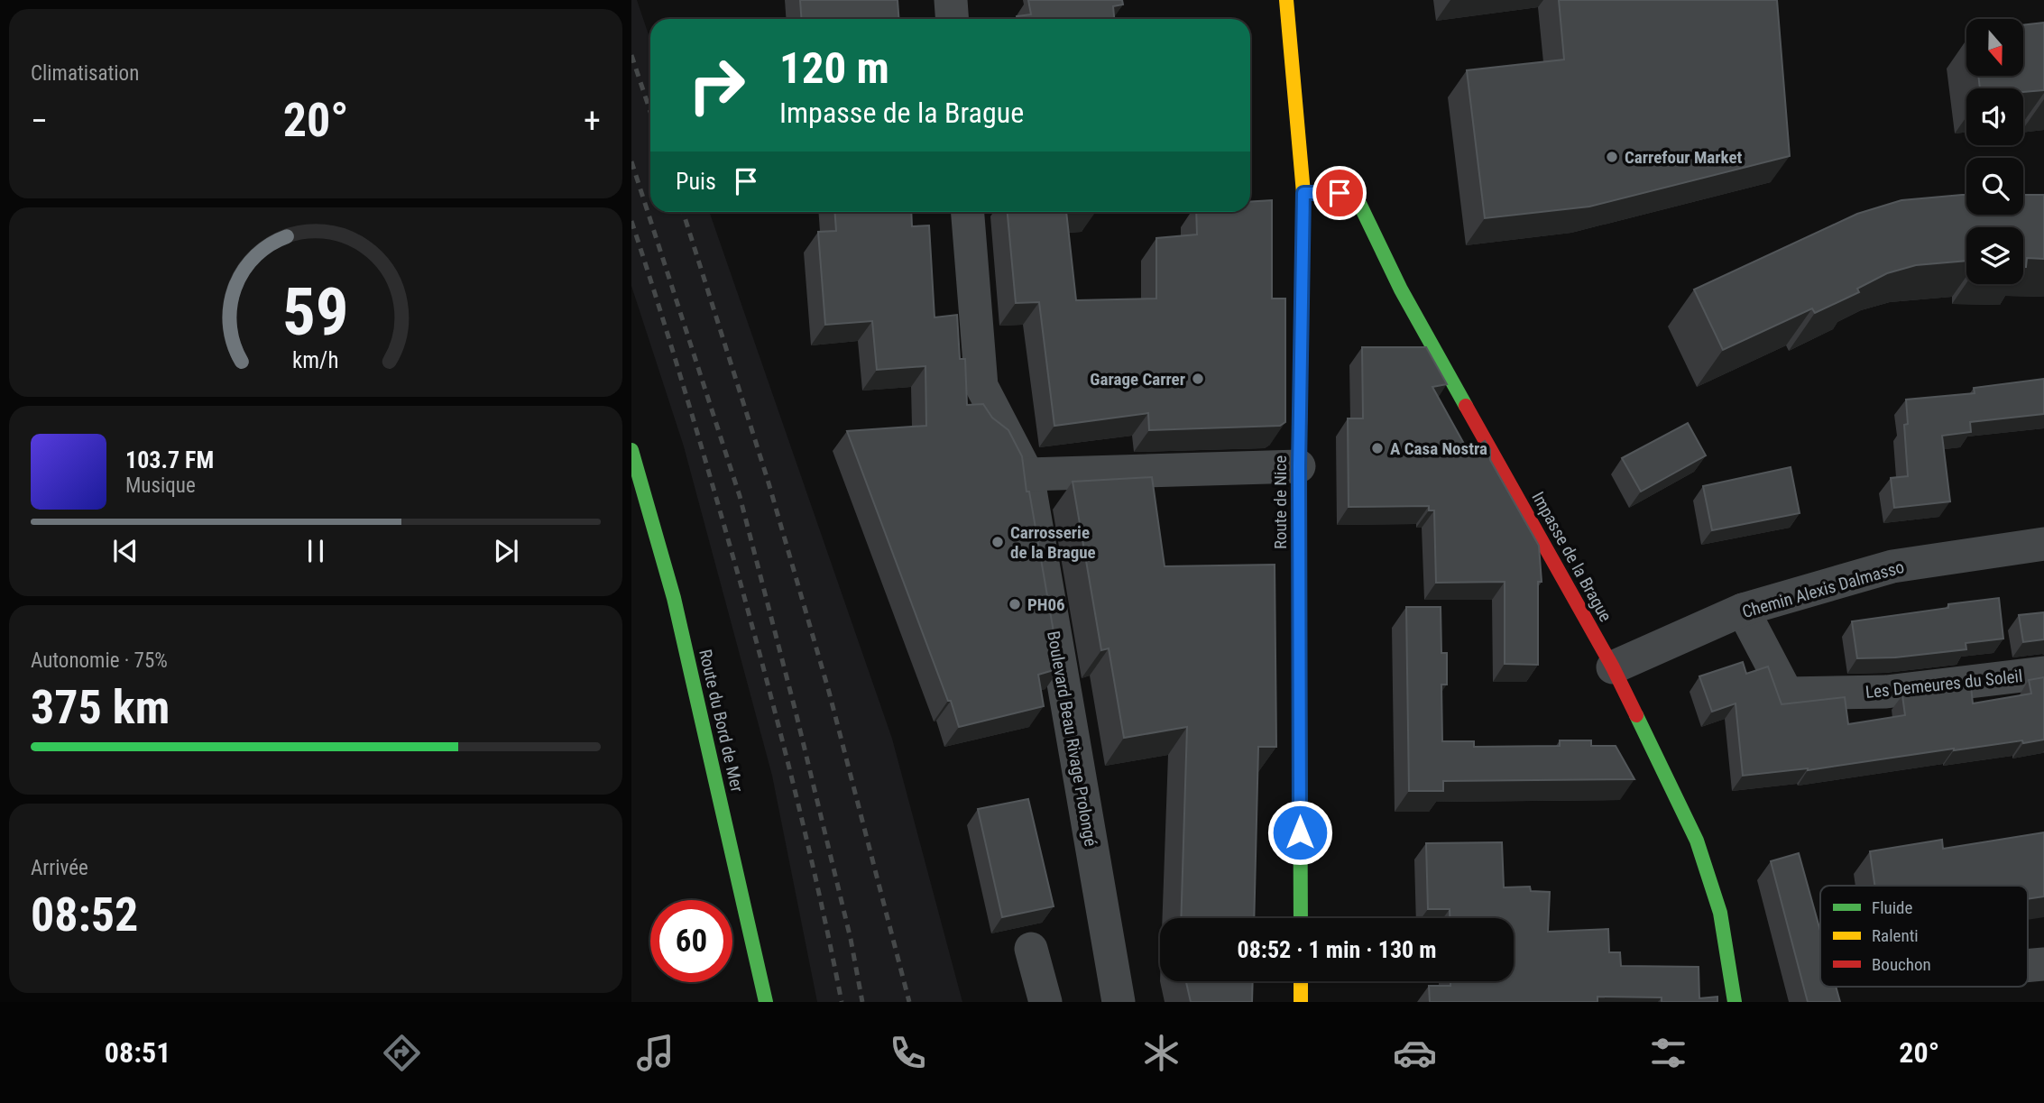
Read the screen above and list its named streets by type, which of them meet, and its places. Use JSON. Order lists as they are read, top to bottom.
{
  "streets": {
    "main road": ["Route de Nice", "Impasse de la Brague", "Route du Bord de Mer"],
    "street": ["Chemin Alexis Dalmasso", "Les Demeures du Soleil", "Boulevard Beau Rivage Prolongé"]
  },
  "crossings": [
    ["Route de Nice", "Impasse de la Brague"],
    ["Impasse de la Brague", "Chemin Alexis Dalmasso"],
    ["Chemin Alexis Dalmasso", "Les Demeures du Soleil"]
  ],
  "places": [
    "Carrefour Market",
    "Garage Carrer",
    "A Casa Nostra",
    "Carrosserie de la Brague",
    "PH06"
  ],
  "legend": ["Fluide", "Ralenti", "Bouchon"],
  "north": "bottom",
  "page": {
    "tile": [
      "Climatisation",
      ["Autonomie · 75%", "375 km"],
      ["Arrivée", "08:52"]
    ],
    "turn": ["120 m", "Impasse de la Brague"],
    "heat": ["−", "20°", "+"],
    "then": "Puis",
    "song": ["103.7 FM", "Musique"],
    "limit": "60",
    "trip": "08:52 · 1 min · 130 m",
    "tabs": ["08:51", "20°"],
    "gauge": ["59", "km/h"]
  }
}
